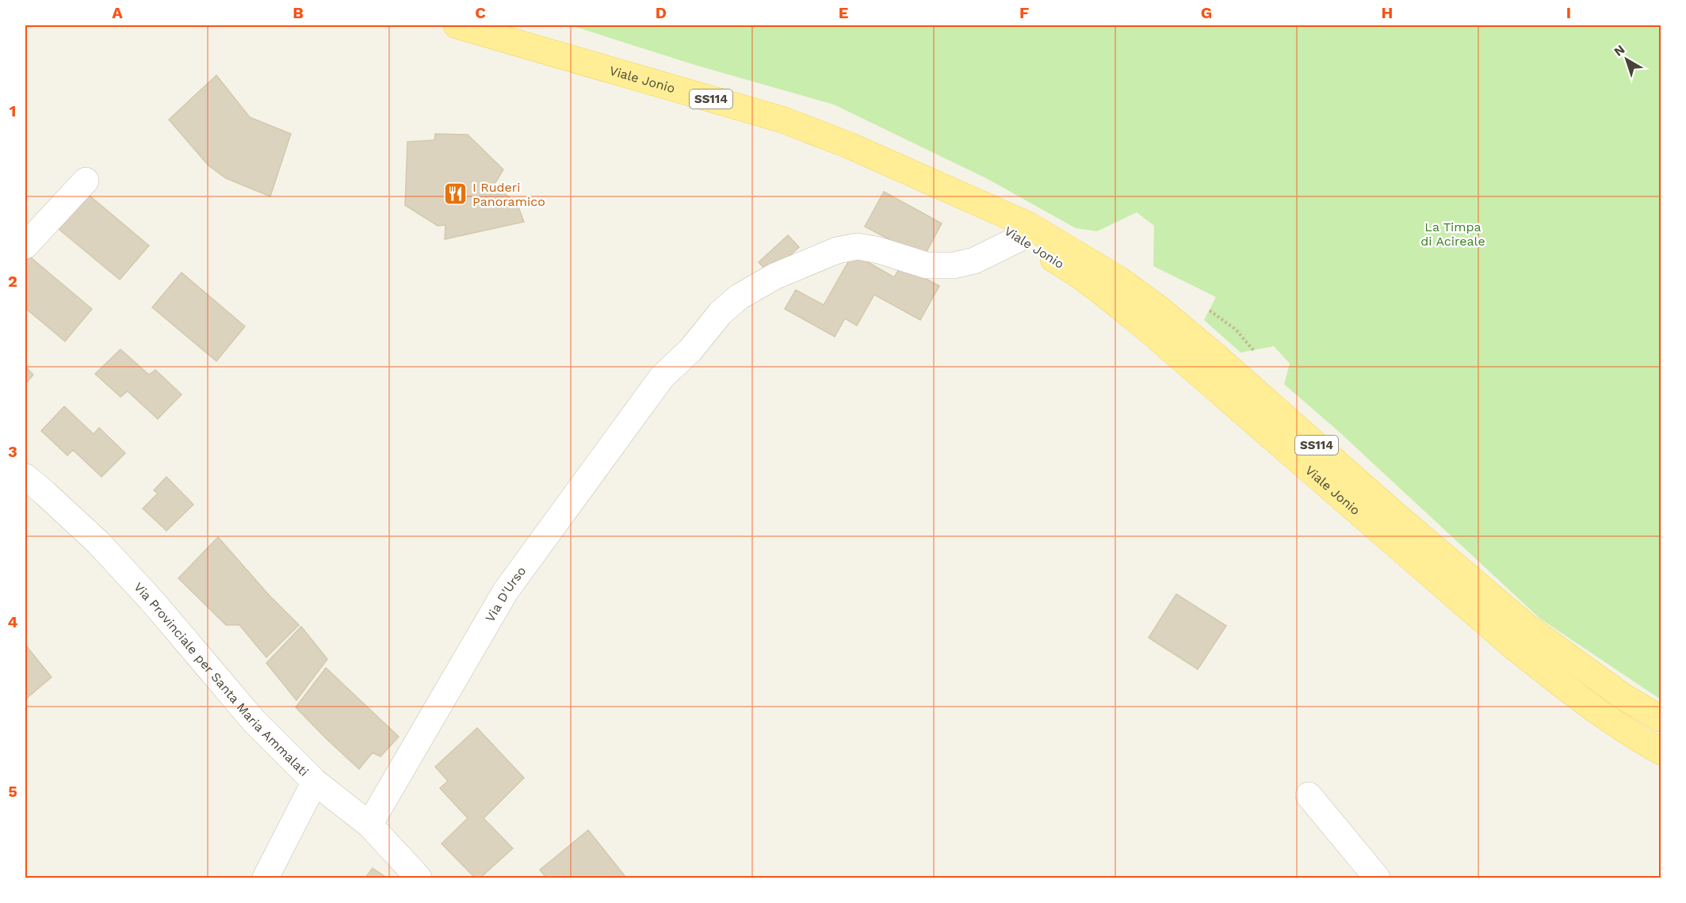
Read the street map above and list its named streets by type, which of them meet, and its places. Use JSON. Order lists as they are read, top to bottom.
{
  "streets": {
    "main road": ["Viale Jonio", "SS114"],
    "street": ["Via D'Urso", "Via Provinciale per Santa Maria Ammalati"]
  },
  "crossings": [
    ["Viale Jonio", "Via D'Urso"],
    ["Via D'Urso", "Via Provinciale per Santa Maria Ammalati"]
  ],
  "parks": ["La Timpa di Acireale"],
  "places": {
    "restaurant": ["I Ruderi Panoramico"]
  },
  "north": "top left",
  "grid": {
    "columns": [
      "A",
      "B",
      "C",
      "D",
      "E",
      "F",
      "G",
      "H",
      "I"
    ],
    "rows": [
      "1",
      "2",
      "3",
      "4",
      "5"
    ]
  }
}
